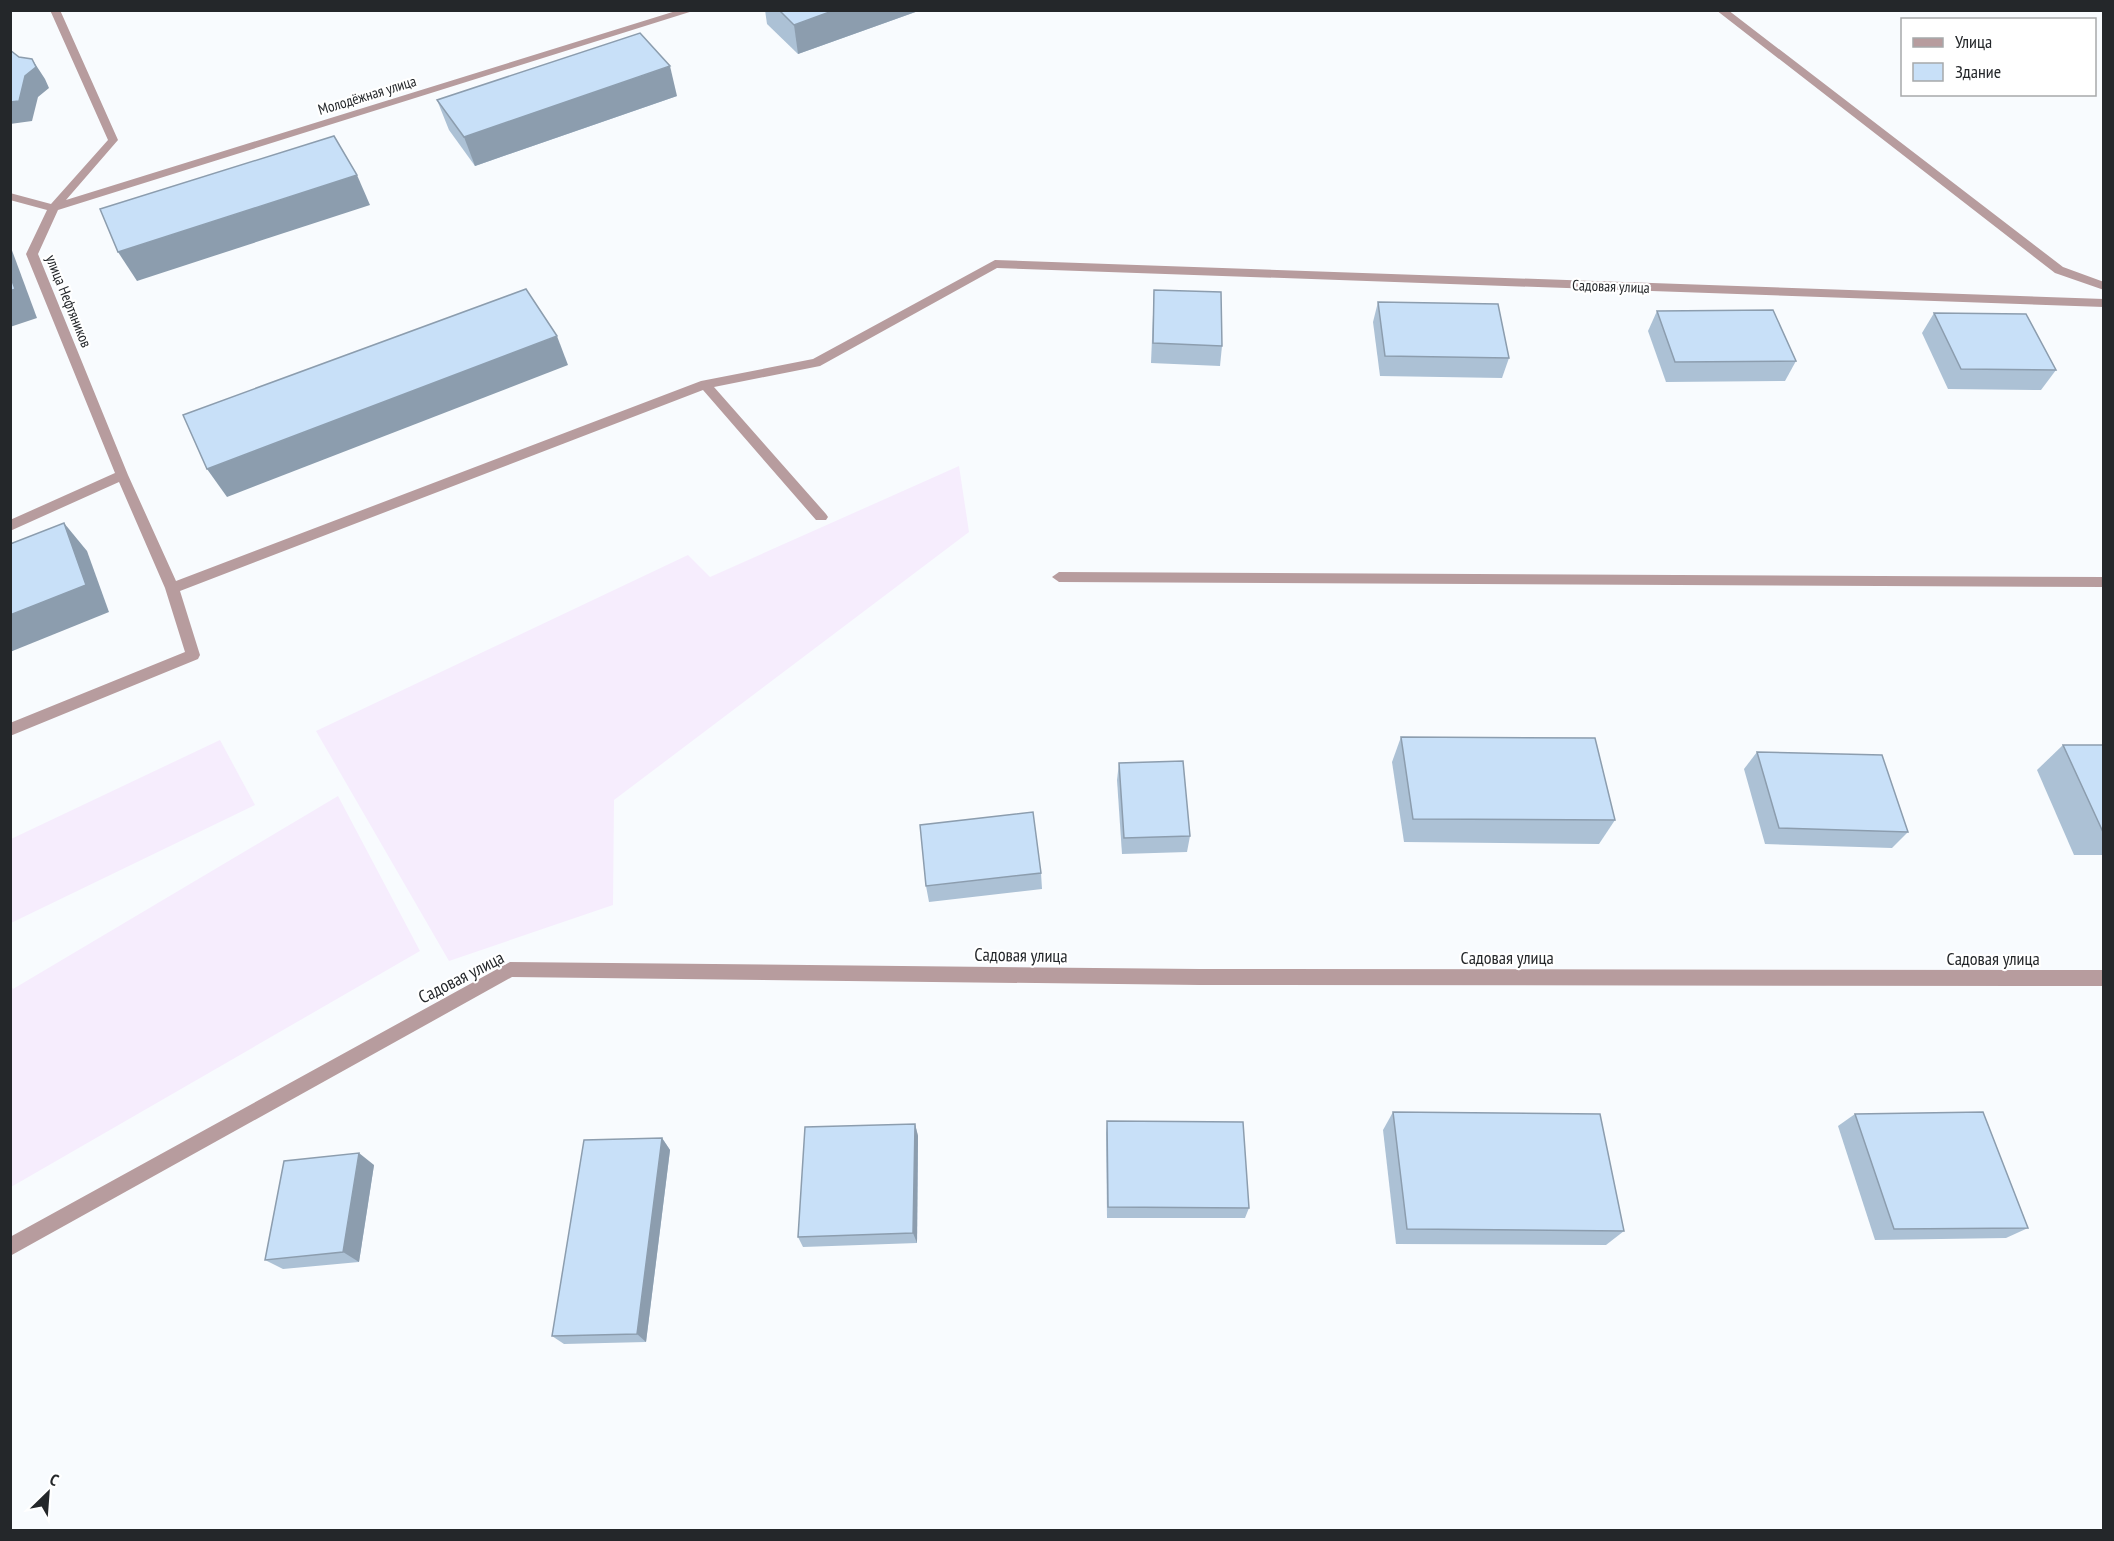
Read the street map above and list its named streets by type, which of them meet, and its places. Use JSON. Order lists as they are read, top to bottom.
{
  "streets": {
    "street": ["Молодёжная улица", "Садовая улица", "улица Нефтяников"]
  },
  "crossings": [
    ["Молодёжная улица", "улица Нефтяников"],
    ["Садовая улица", "улица Нефтяников"]
  ],
  "legend": ["Улица", "Здание"],
  "north": "top right"
}
